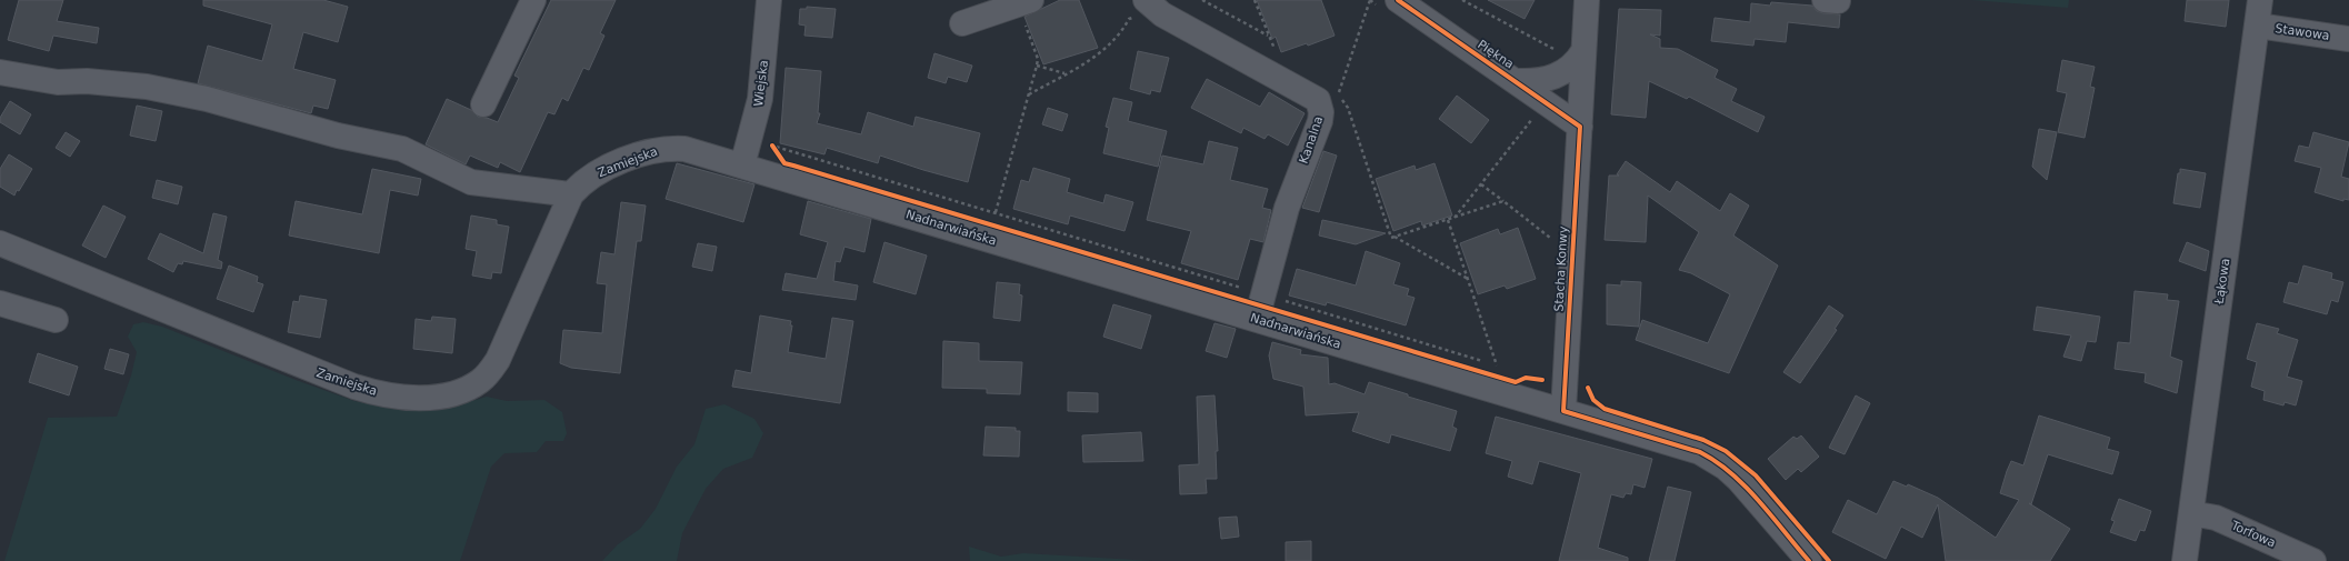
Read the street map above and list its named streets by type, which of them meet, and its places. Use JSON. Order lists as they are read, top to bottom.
{
  "streets": {
    "street": [
      "Stawowa",
      "Piękna",
      "Wiejska",
      "Kanalna",
      "Zamiejska",
      "Nadnarwiańska",
      "Stacha Konwy",
      "Łąkowa",
      "Torfowa"
    ]
  },
  "crossings": [
    ["Stawowa", "Łąkowa"],
    ["Piękna", "Stacha Konwy"],
    ["Wiejska", "Zamiejska"],
    ["Wiejska", "Nadnarwiańska"],
    ["Kanalna", "Nadnarwiańska"],
    ["Zamiejska", "Nadnarwiańska"],
    ["Nadnarwiańska", "Stacha Konwy"],
    ["Łąkowa", "Torfowa"]
  ]
}
